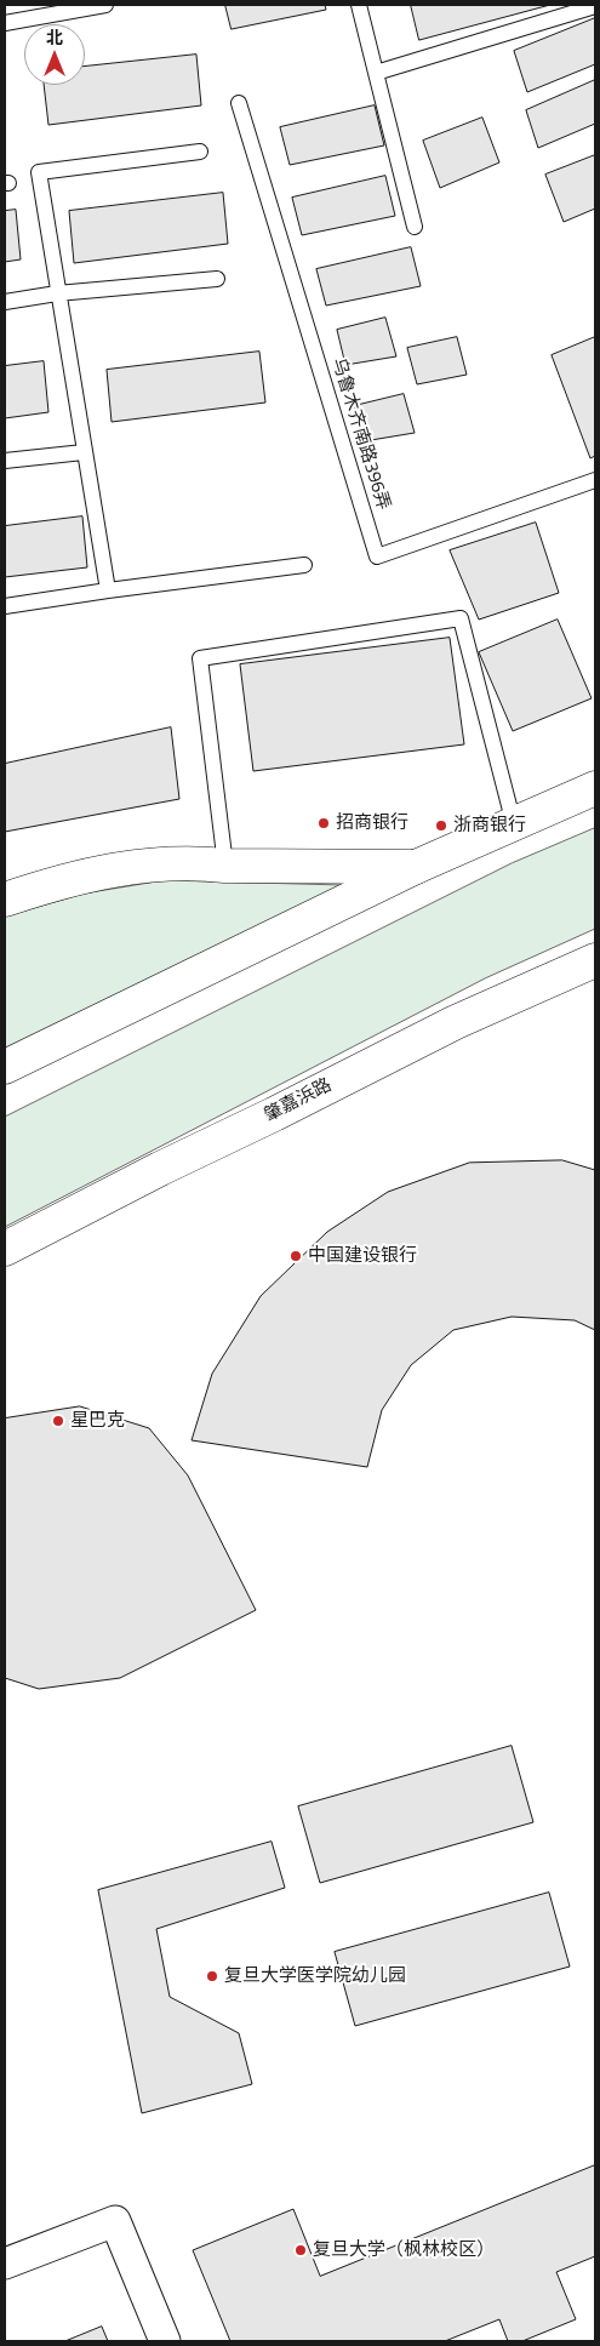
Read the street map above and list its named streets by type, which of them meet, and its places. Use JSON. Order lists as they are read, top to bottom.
{
  "streets": {
    "main road": ["肇嘉浜路"],
    "lane": ["乌鲁木齐南路396弄"]
  },
  "places": [
    "招商银行",
    "浙商银行",
    "中国建设银行",
    "星巴克",
    "复旦大学医学院幼儿园",
    "复旦大学（枫林校区）"
  ],
  "north": "top"
}
